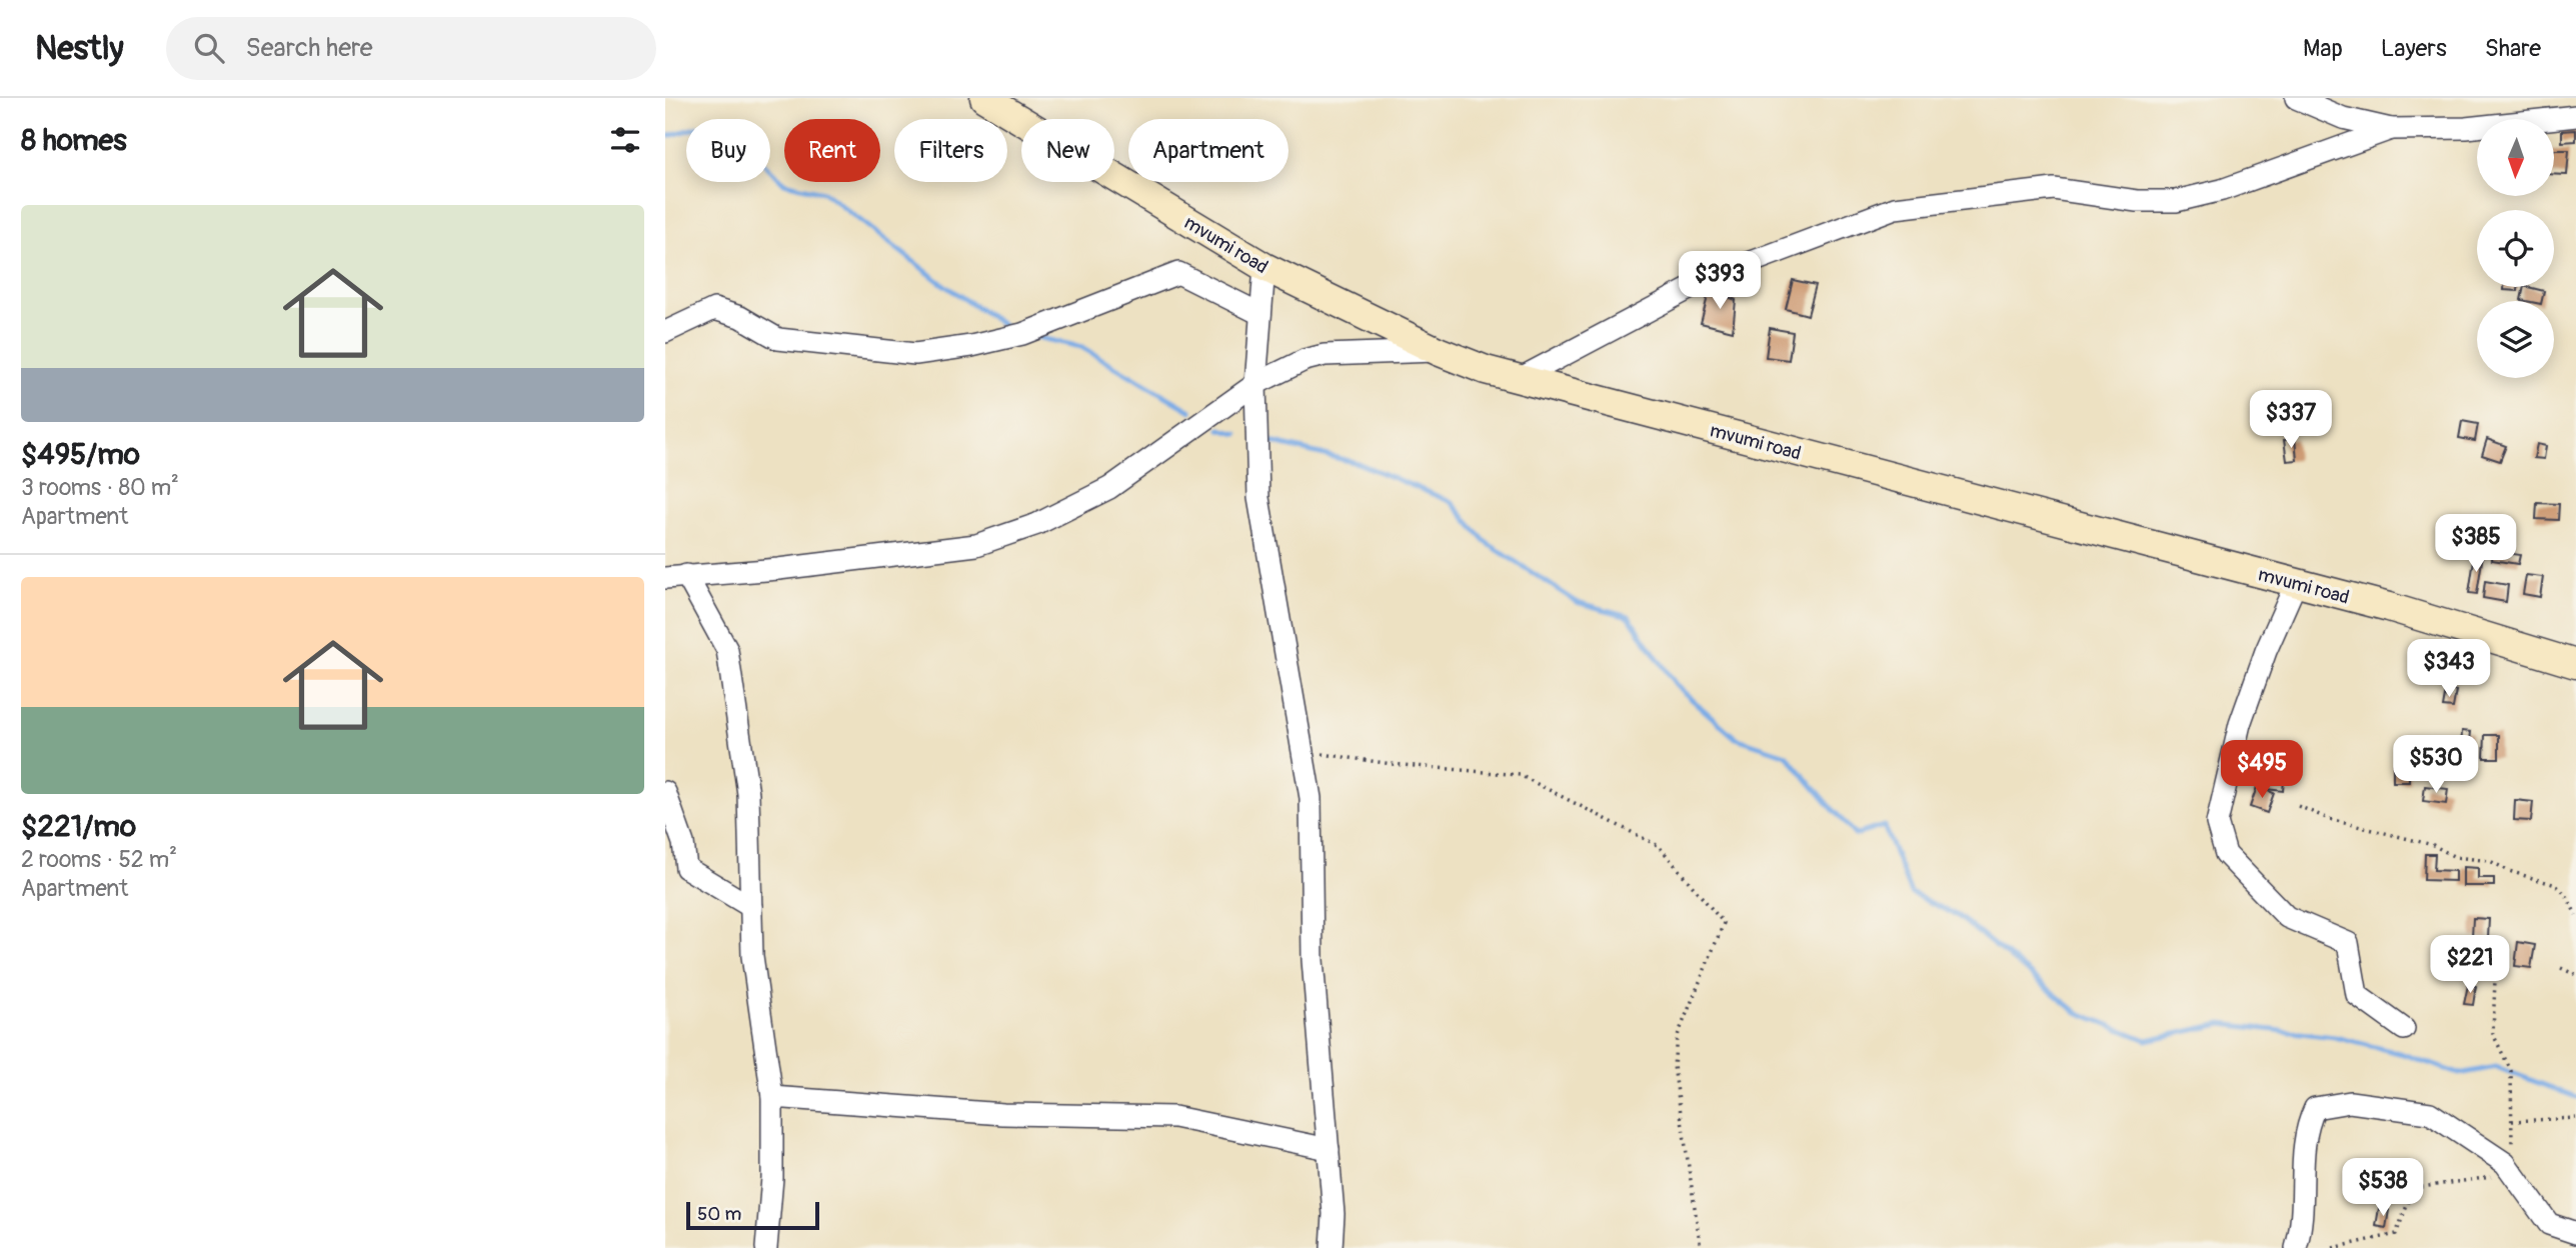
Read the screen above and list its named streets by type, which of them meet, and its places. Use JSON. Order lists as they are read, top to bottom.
{
  "streets": {
    "street": ["mvumi road"]
  },
  "scale_bar": "50 m",
  "north": "bottom",
  "page": {
    "header": "Nestly",
    "search": "Search here",
    "nav": ["Map", "Layers", "Share"],
    "heading": "8 homes",
    "chip": [
      "Buy",
      "Rent",
      "Filters",
      "New",
      "Apartment"
    ],
    "list": [
      {
        "name": "$495/mo",
        "note": "3 rooms · 80 m² · Apartment"
      },
      {
        "name": "$221/mo",
        "note": "2 rooms · 52 m² · Apartment"
      }
    ],
    "price": [
      "$393",
      "$337",
      "$385",
      "$343",
      "$530",
      "$495",
      "$221",
      "$538"
    ],
    "scale": "50 m"
  }
}
